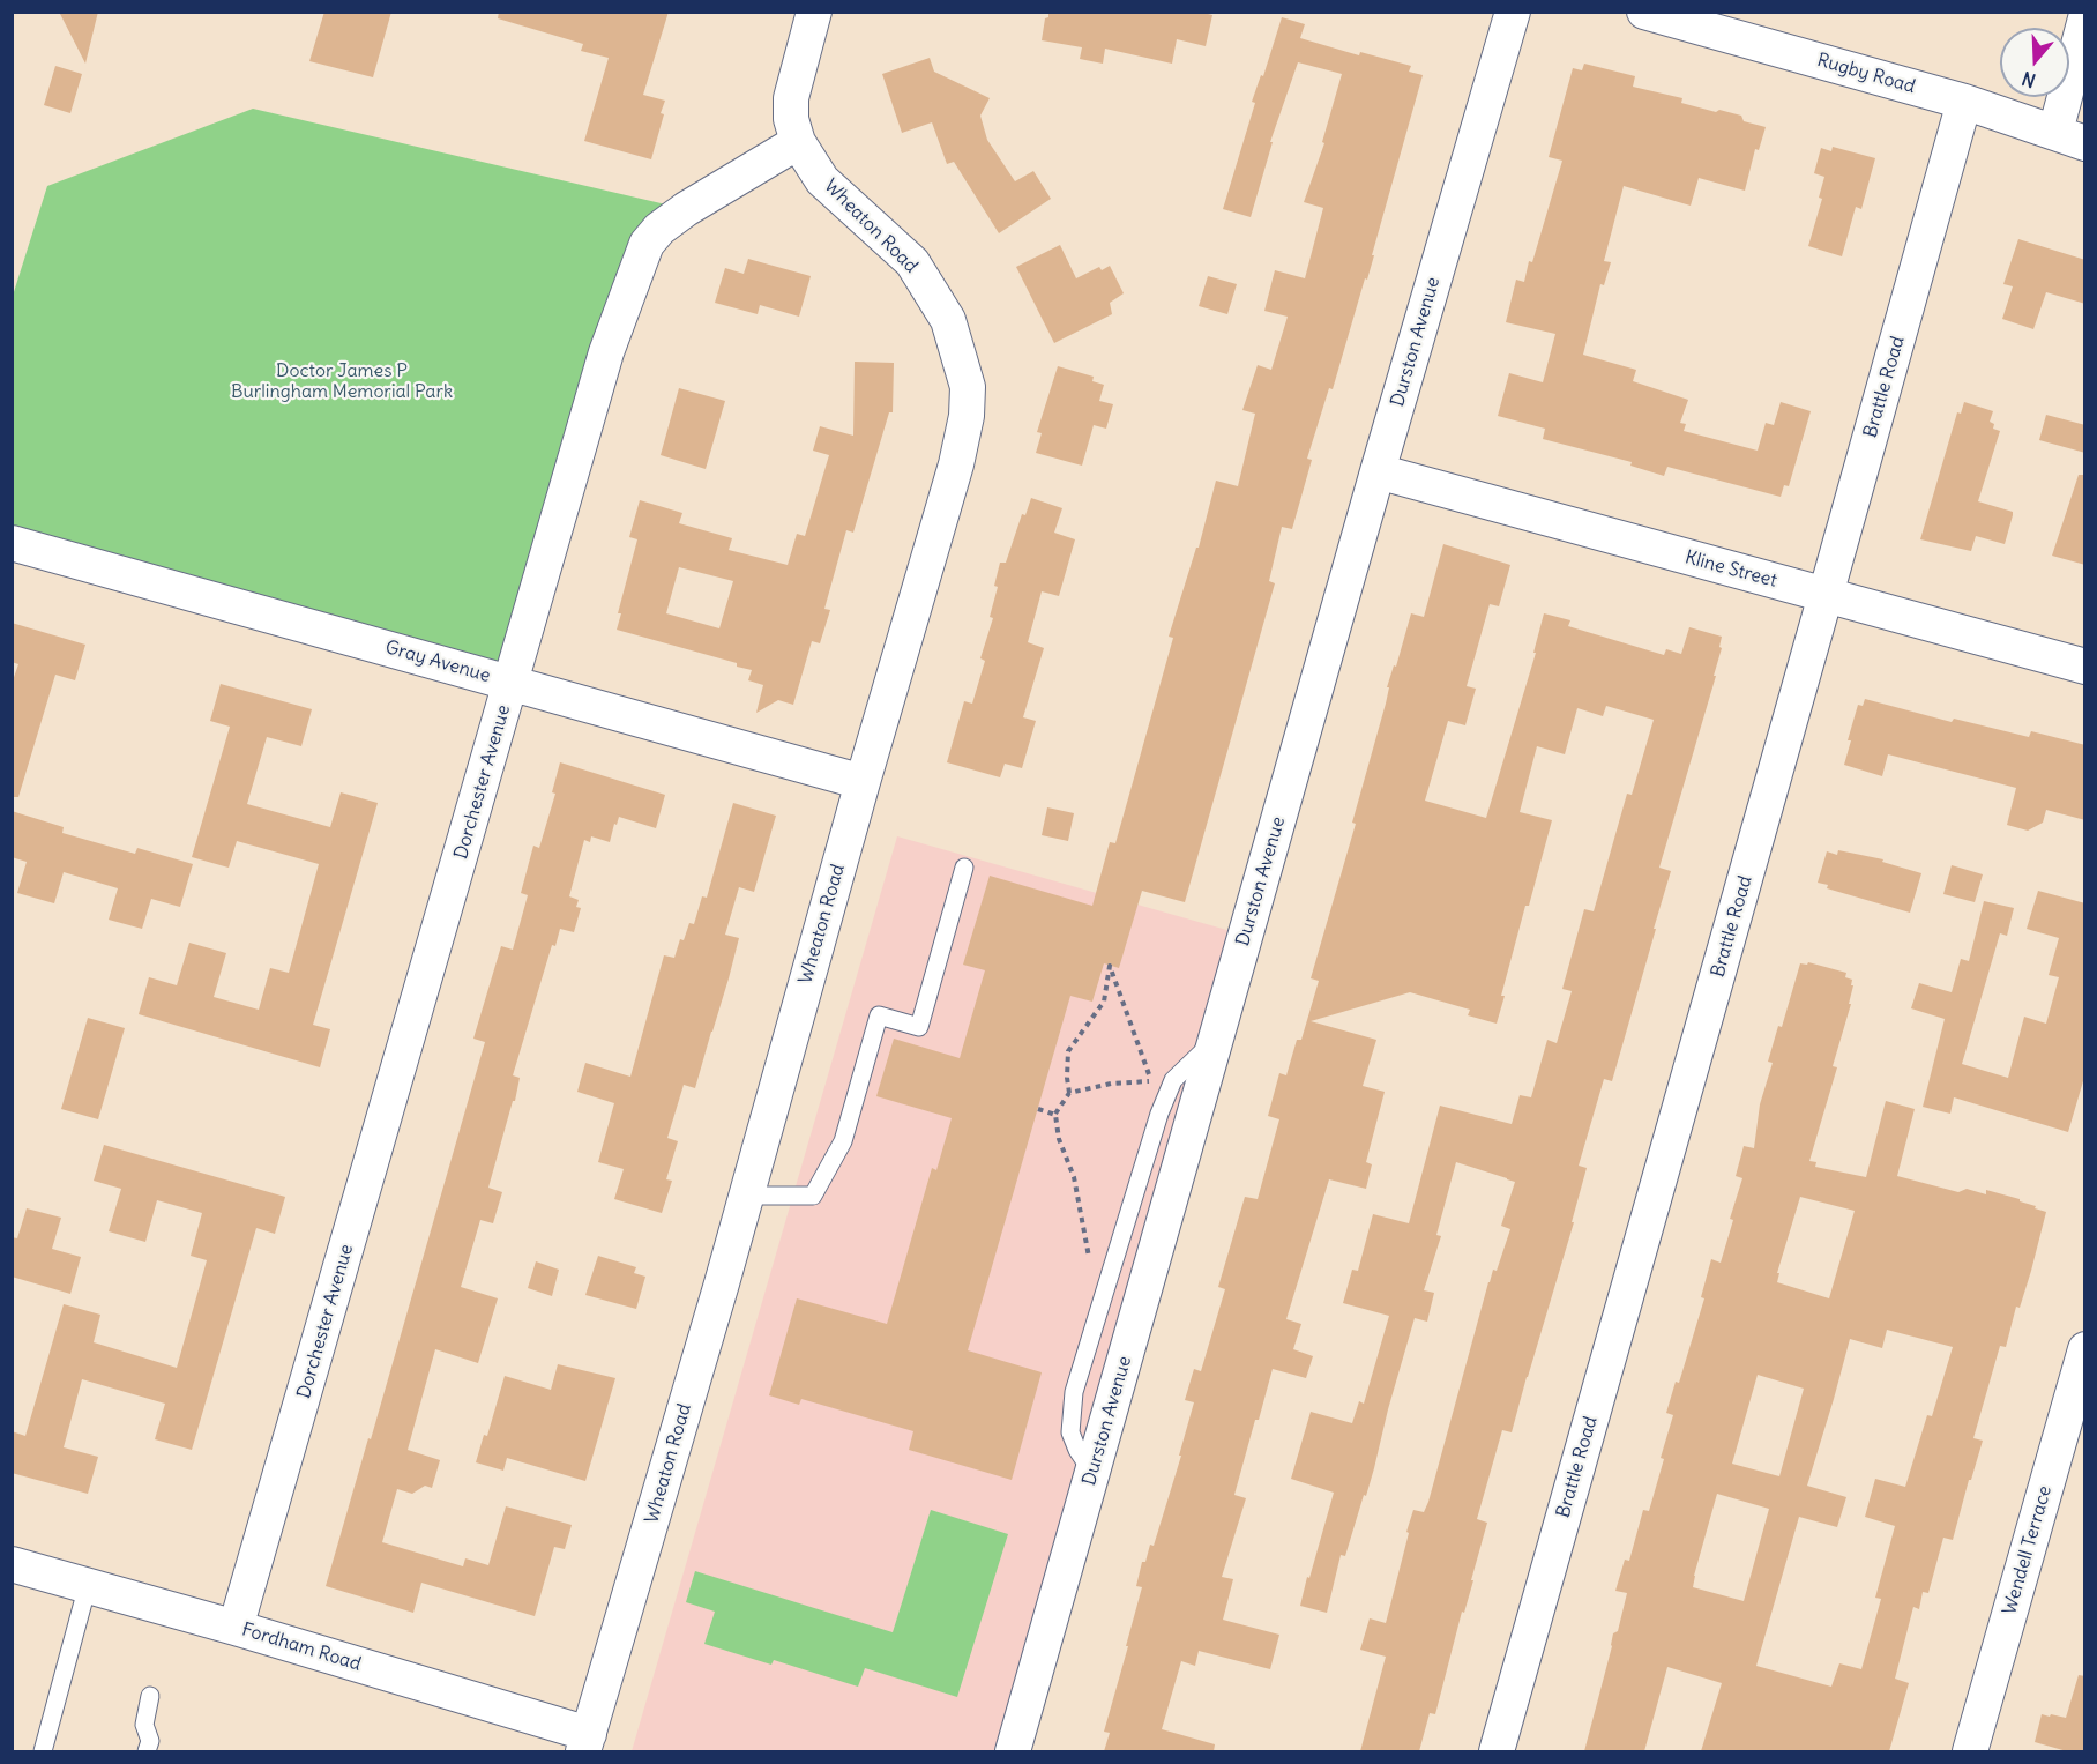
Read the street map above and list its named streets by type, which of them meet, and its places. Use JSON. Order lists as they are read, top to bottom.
{
  "streets": {
    "street": [
      "Rugby Road",
      "Wheaton Road",
      "Durston Avenue",
      "Brattle Road",
      "Kline Street",
      "Gray Avenue",
      "Dorchester Avenue",
      "Wendell Terrace",
      "Fordham Road"
    ]
  },
  "crossings": [
    ["Rugby Road", "Brattle Road"],
    ["Wheaton Road", "Gray Avenue"],
    ["Wheaton Road", "Dorchester Avenue"],
    ["Wheaton Road", "Fordham Road"],
    ["Durston Avenue", "Kline Street"],
    ["Brattle Road", "Kline Street"],
    ["Gray Avenue", "Dorchester Avenue"],
    ["Dorchester Avenue", "Fordham Road"]
  ],
  "parks": ["Doctor James P Burlingham Memorial Park"],
  "north": "bottom"
}
